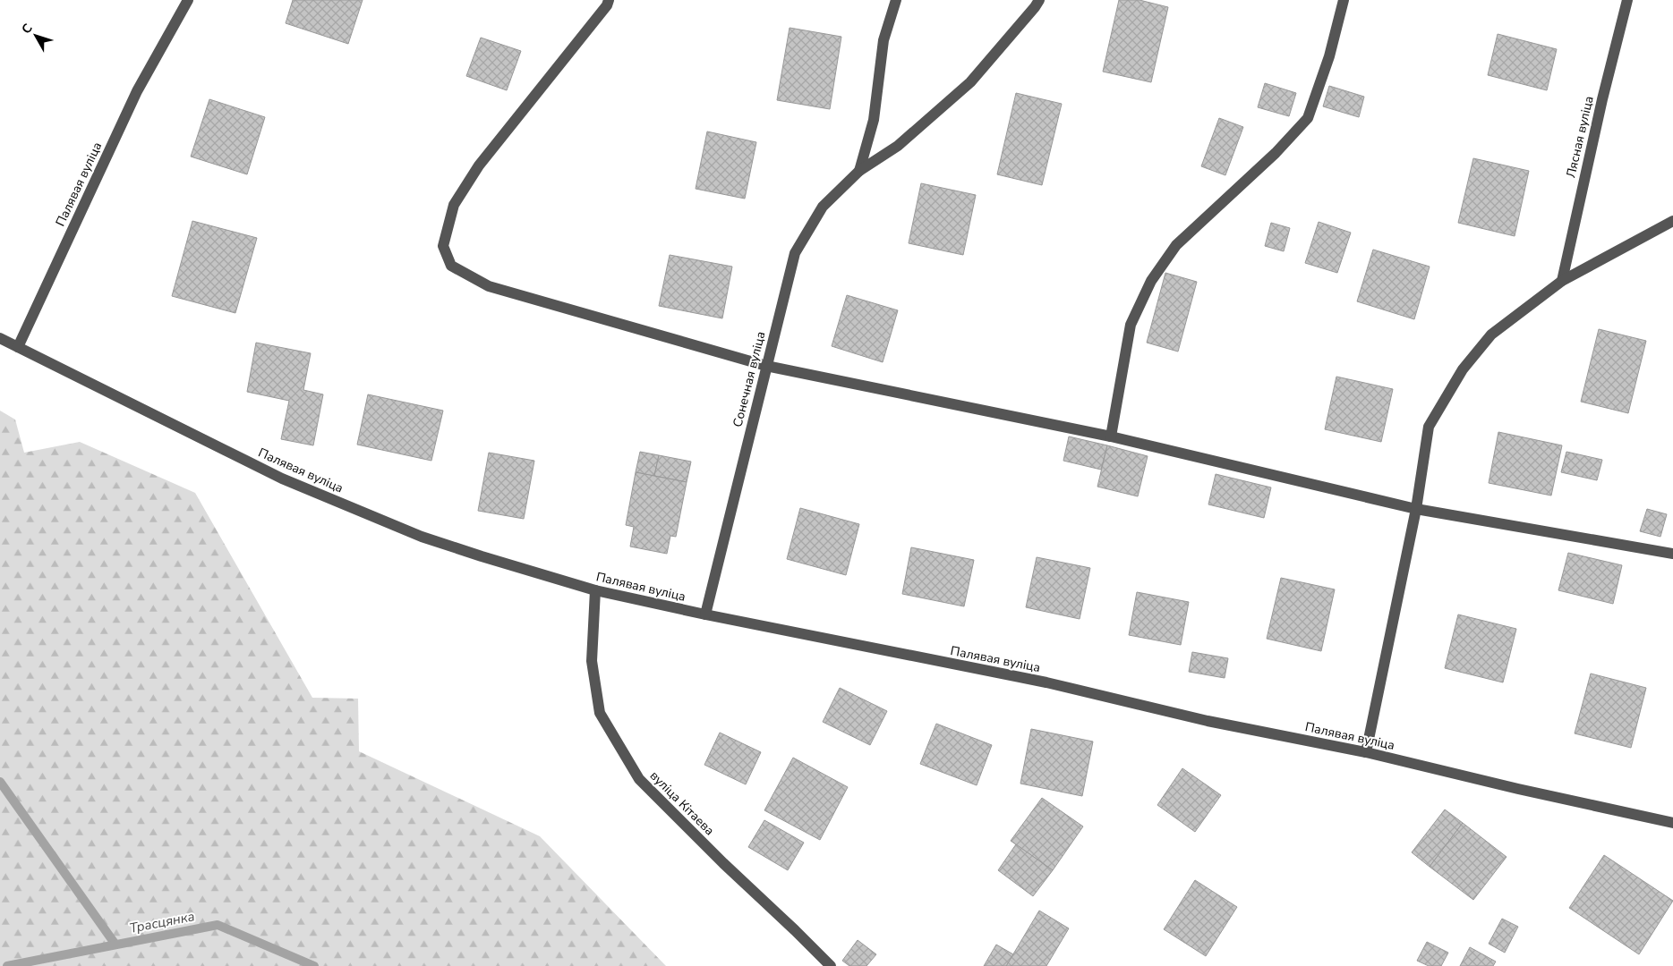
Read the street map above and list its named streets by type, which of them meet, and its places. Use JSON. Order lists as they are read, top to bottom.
{
  "streets": {
    "street": [
      "Лясная вуліца",
      "Палявая вуліца",
      "Сонечная вуліца",
      "вуліца Кітаева"
    ]
  },
  "crossings": [
    ["Палявая вуліца", "Сонечная вуліца"],
    ["Палявая вуліца", "вуліца Кітаева"]
  ],
  "water": ["Трасцянка"],
  "north": "top left"
}
